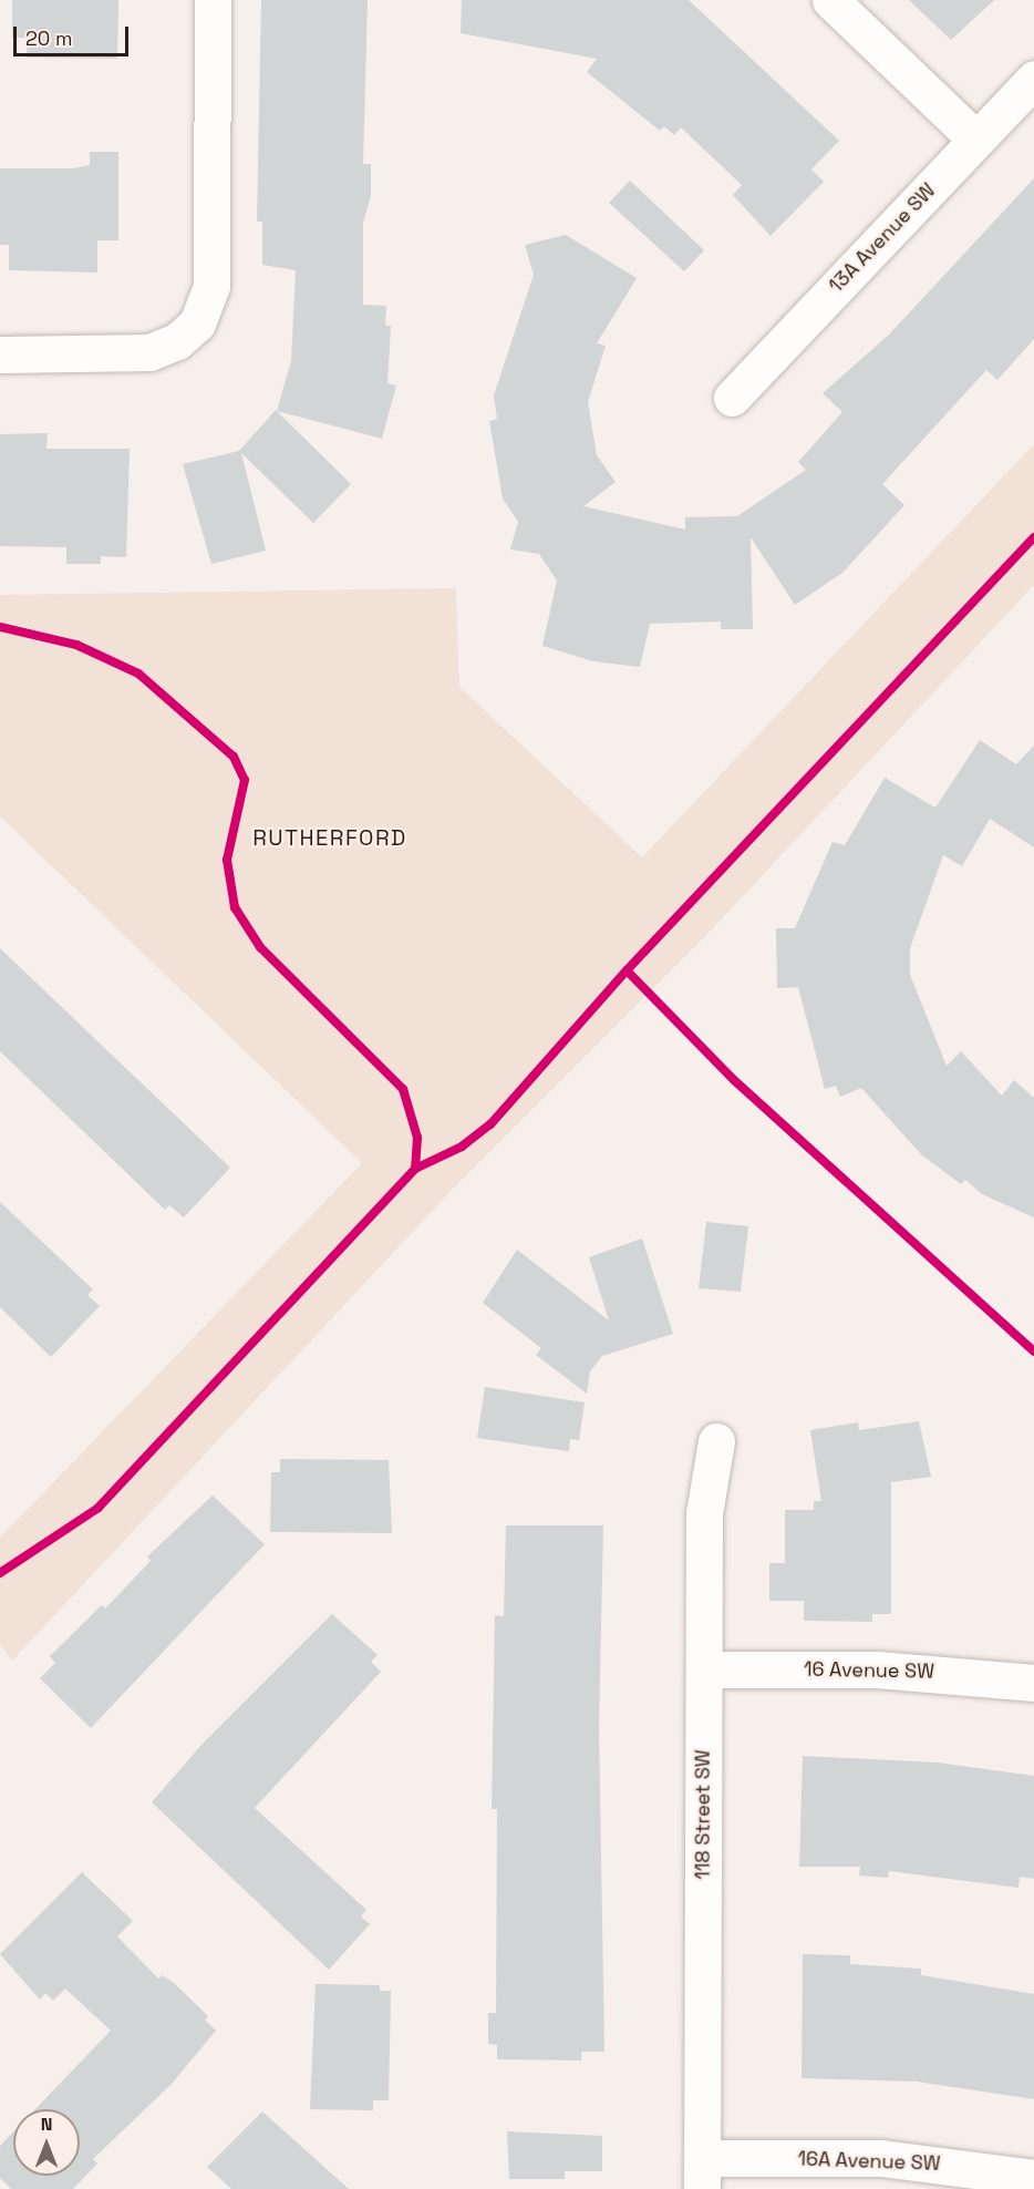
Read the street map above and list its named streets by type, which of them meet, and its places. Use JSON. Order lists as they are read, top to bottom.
{
  "streets": {
    "street": [
      "13A Avenue SW",
      "16 Avenue SW",
      "118 Street SW",
      "16A Avenue SW"
    ]
  },
  "crossings": [
    ["16 Avenue SW", "118 Street SW"],
    ["118 Street SW", "16A Avenue SW"]
  ],
  "districts": ["RUTHERFORD"],
  "scale_bar": "20 m",
  "north": "top"
}
